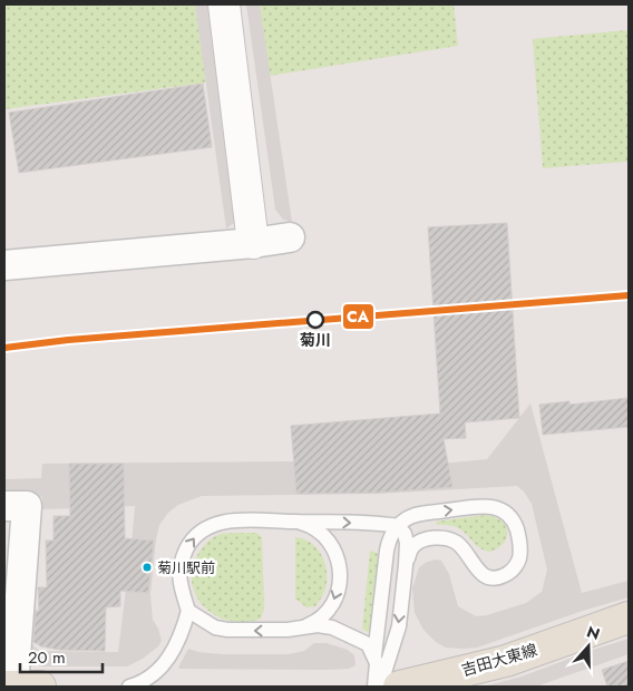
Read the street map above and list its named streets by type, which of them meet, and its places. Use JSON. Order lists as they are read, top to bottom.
{
  "streets": {
    "main road": ["吉田大東線"]
  },
  "places": ["菊川", "菊川駅前"],
  "lines": ["transit line CA"],
  "scale_bar": "20 m",
  "north": "top"
}
